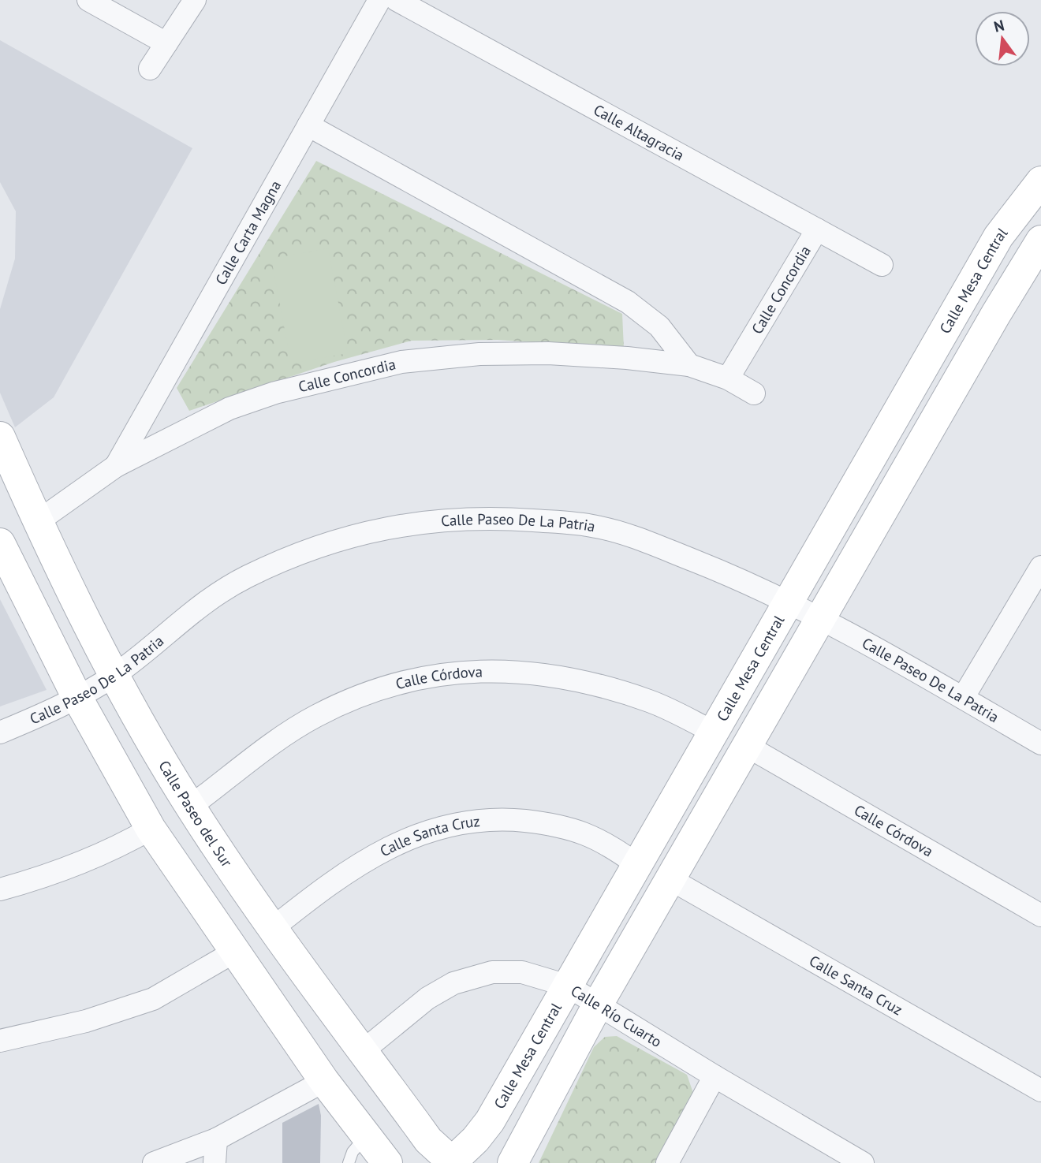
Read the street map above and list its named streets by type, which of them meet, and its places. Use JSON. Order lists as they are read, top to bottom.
{
  "streets": {
    "main road": ["Calle Mesa Central", "Calle Paseo del Sur"],
    "street": [
      "Calle Altagracia",
      "Calle Carta Magna",
      "Calle Concordia",
      "Calle Paseo De La Patria",
      "Calle Córdova",
      "Calle Santa Cruz",
      "Calle Río Cuarto"
    ]
  },
  "crossings": [
    ["Calle Altagracia", "Calle Concordia"],
    ["Calle Carta Magna", "Calle Concordia"],
    ["Calle Mesa Central", "Calle Paseo De La Patria"],
    ["Calle Mesa Central", "Calle Córdova"],
    ["Calle Mesa Central", "Calle Paseo del Sur"],
    ["Calle Mesa Central", "Calle Santa Cruz"],
    ["Calle Mesa Central", "Calle Río Cuarto"],
    ["Calle Concordia", "Calle Paseo del Sur"],
    ["Calle Paseo De La Patria", "Calle Paseo del Sur"],
    ["Calle Córdova", "Calle Paseo del Sur"],
    ["Calle Paseo del Sur", "Calle Santa Cruz"],
    ["Calle Paseo del Sur", "Calle Río Cuarto"]
  ],
  "north": "top"
}
